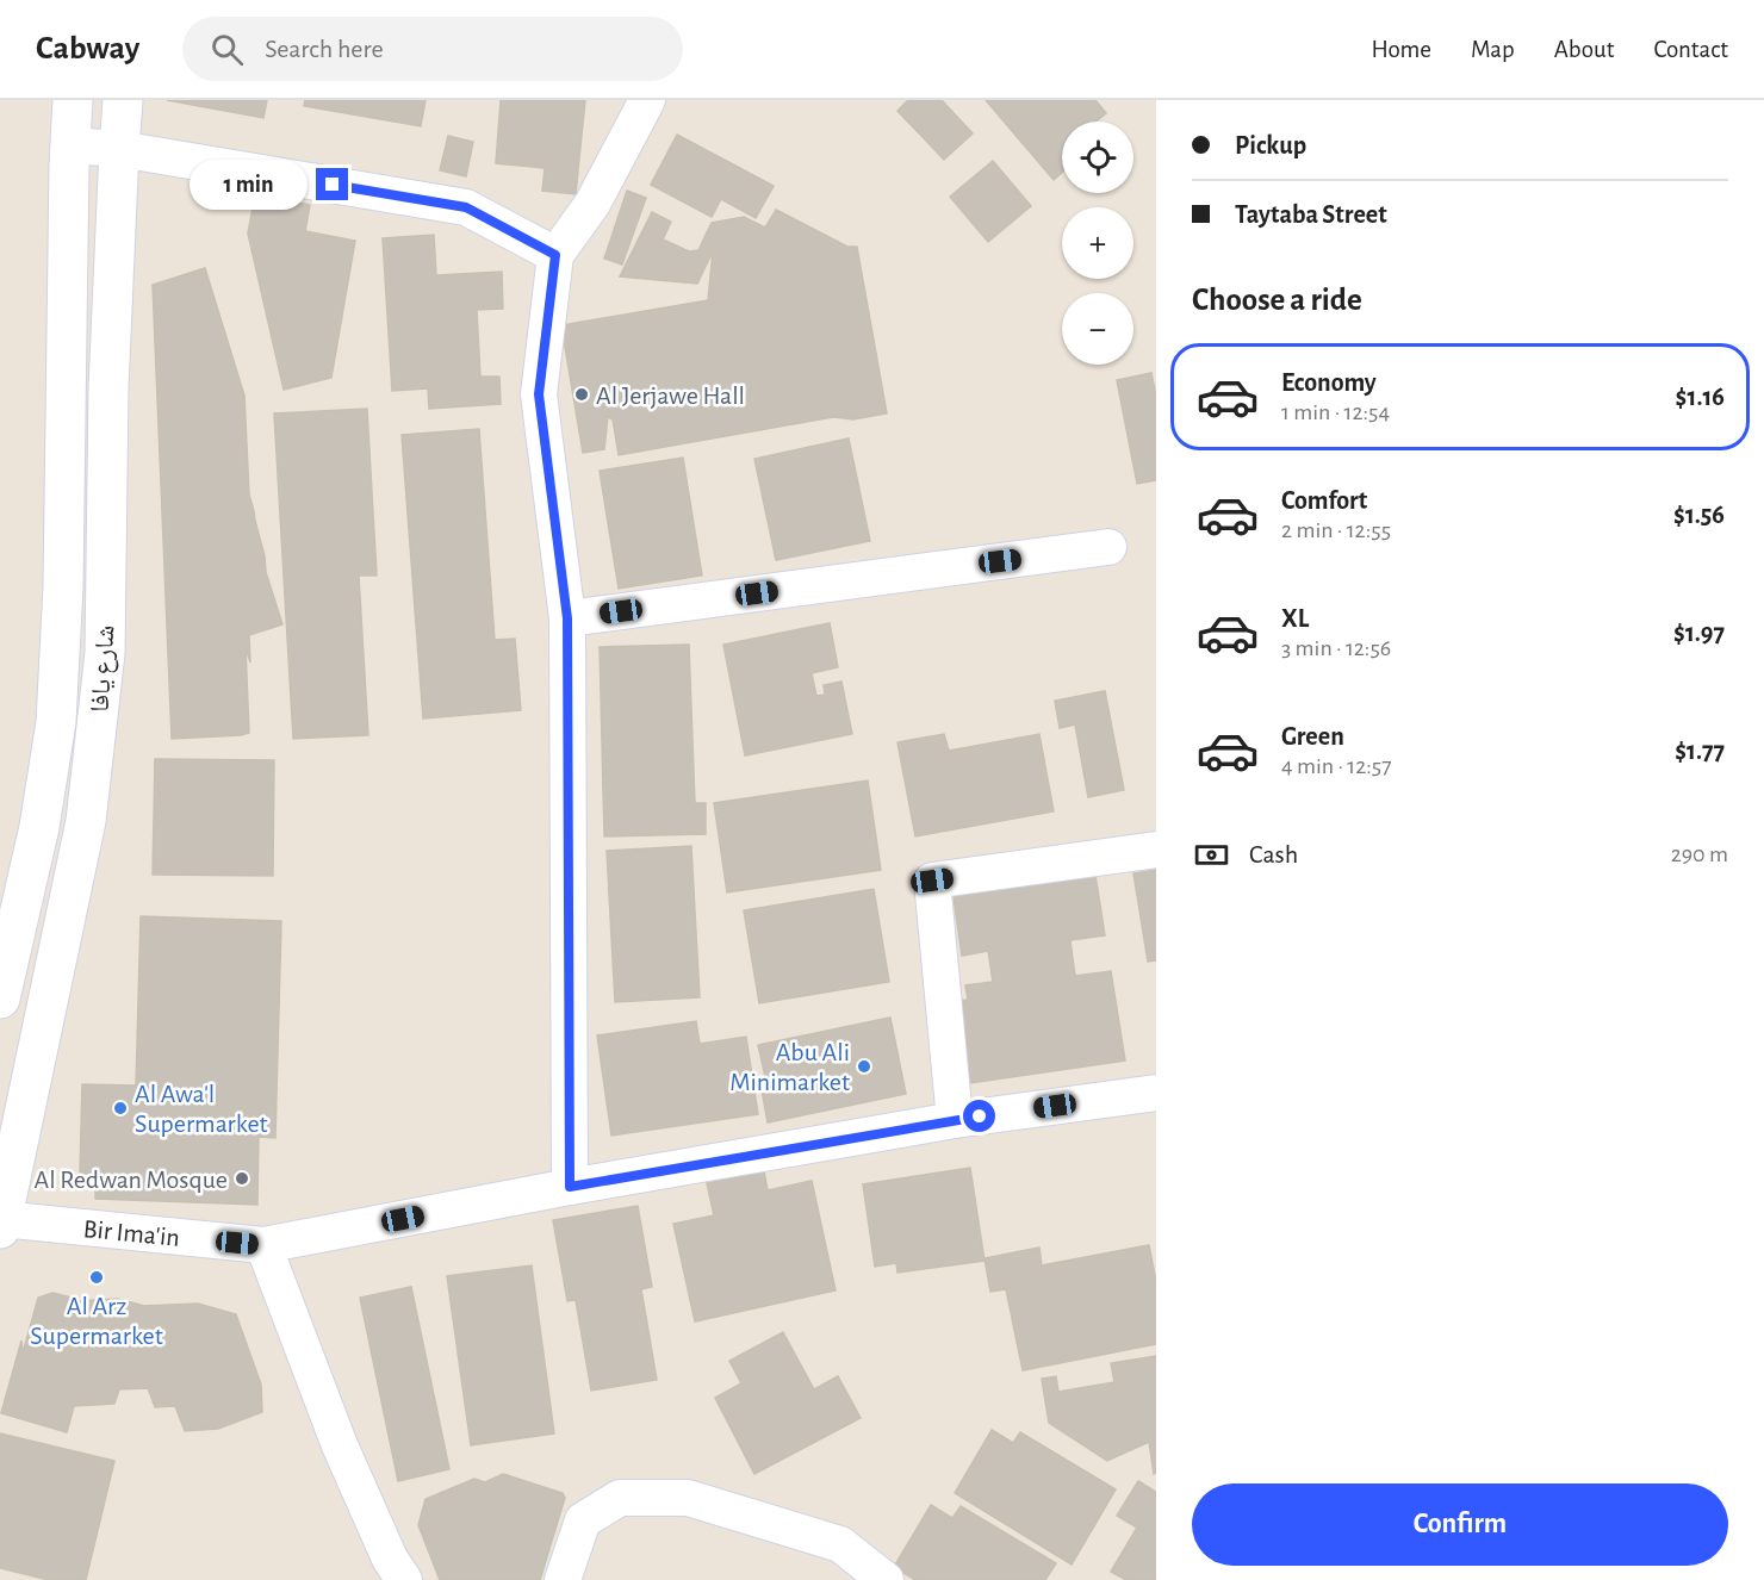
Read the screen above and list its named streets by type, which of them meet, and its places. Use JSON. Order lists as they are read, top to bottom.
{
  "streets": {
    "main road": ["شارع يافا"],
    "street": ["Bir Ima'in"]
  },
  "crossings": [
    ["شارع يافا", "Bir Ima'in"]
  ],
  "places": [
    "Al Jerjawe Hall",
    "Abu Ali Minimarket",
    "Al Awa'l Supermarket",
    "Al Redwan Mosque",
    "Al Arz Supermarket"
  ],
  "page": {
    "header": "Cabway",
    "search": "Search here",
    "nav": [
      "Home",
      "Map",
      "About",
      "Contact"
    ],
    "banner": ["Pickup", "Taytaba Street"],
    "map_buttons": ["+", "−"],
    "bubble": "1 min",
    "heading": "Choose a ride",
    "list": [
      {
        "name": "Economy",
        "note": "1 min · 12:54",
        "value": "$1.16"
      },
      {
        "name": "Comfort",
        "note": "2 min · 12:55",
        "value": "$1.56"
      },
      {
        "name": "XL",
        "note": "3 min · 12:56",
        "value": "$1.97"
      },
      {
        "name": "Green",
        "note": "4 min · 12:57",
        "value": "$1.77"
      }
    ],
    "pay": ["Cash", "290 m"],
    "buttons": "Confirm"
  }
}
